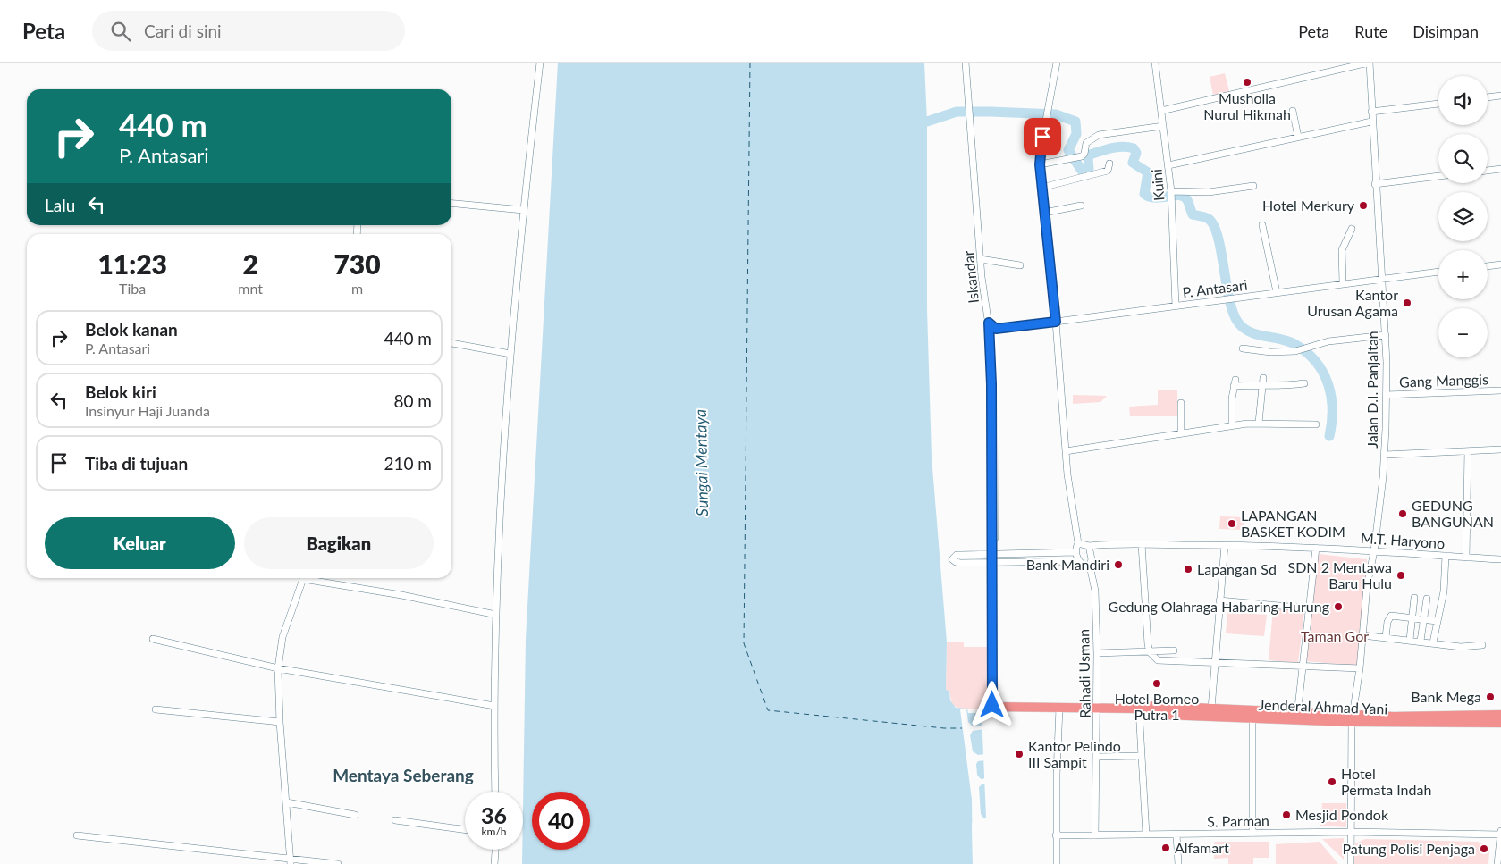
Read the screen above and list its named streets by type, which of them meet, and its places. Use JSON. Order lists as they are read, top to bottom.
{
  "streets": {
    "highway": ["Jenderal Ahmad Yani"],
    "street": [
      "Kuini",
      "Iskandar",
      "P. Antasari",
      "Gang Manggis",
      "Jalan D.I. Panjaitan",
      "M.T. Haryono",
      "Rahadi Usman",
      "S. Parman"
    ]
  },
  "crossings": [
    ["Kuini", "P. Antasari"],
    ["Iskandar", "P. Antasari"],
    ["Iskandar", "Jenderal Ahmad Yani"],
    ["P. Antasari", "Jalan D.I. Panjaitan"],
    ["Gang Manggis", "Jalan D.I. Panjaitan"],
    ["Jalan D.I. Panjaitan", "M.T. Haryono"],
    ["Jalan D.I. Panjaitan", "Jenderal Ahmad Yani"],
    ["Jalan D.I. Panjaitan", "S. Parman"],
    ["M.T. Haryono", "Rahadi Usman"],
    ["Rahadi Usman", "Jenderal Ahmad Yani"],
    ["Rahadi Usman", "S. Parman"]
  ],
  "districts": ["Mentaya Seberang"],
  "water": ["Sungai Mentaya"],
  "parks": ["Taman Gor"],
  "places": [
    "Musholla Nurul Hikmah",
    "Hotel Merkury",
    "Kantor Urusan Agama",
    "GEDUNG BANGUNAN",
    "LAPANGAN BASKET KODIM",
    "Bank Mandiri",
    "Lapangan Sd",
    "SDN 2 Mentawa Baru Hulu",
    "Gedung Olahraga Habaring Hurung",
    "Hotel Borneo Putra 1",
    "Bank Mega",
    "Kantor Pelindo III Sampit",
    "Hotel Permata Indah",
    "Mesjid Pondok",
    "Alfamart",
    "Patung Polisi Penjaga"
  ],
  "page": {
    "header": "Peta",
    "search": "Cari di sini",
    "nav": ["Peta", "Rute", "Disimpan"],
    "map_buttons": ["+", "−"],
    "turn": ["440 m", "P. Antasari"],
    "then": "Lalu",
    "eta": [
      "11:23",
      "Tiba",
      "2",
      "mnt",
      "730",
      "m"
    ],
    "list": [
      {
        "name": "Belok kanan",
        "note": "P. Antasari",
        "value": "440 m"
      },
      {
        "name": "Belok kiri",
        "note": "Insinyur Haji Juanda",
        "value": "80 m"
      },
      {
        "name": "Tiba di tujuan",
        "value": "210 m"
      }
    ],
    "buttons": ["Keluar", "Bagikan"],
    "speed": "36 km/h",
    "limit": "40"
  }
}
